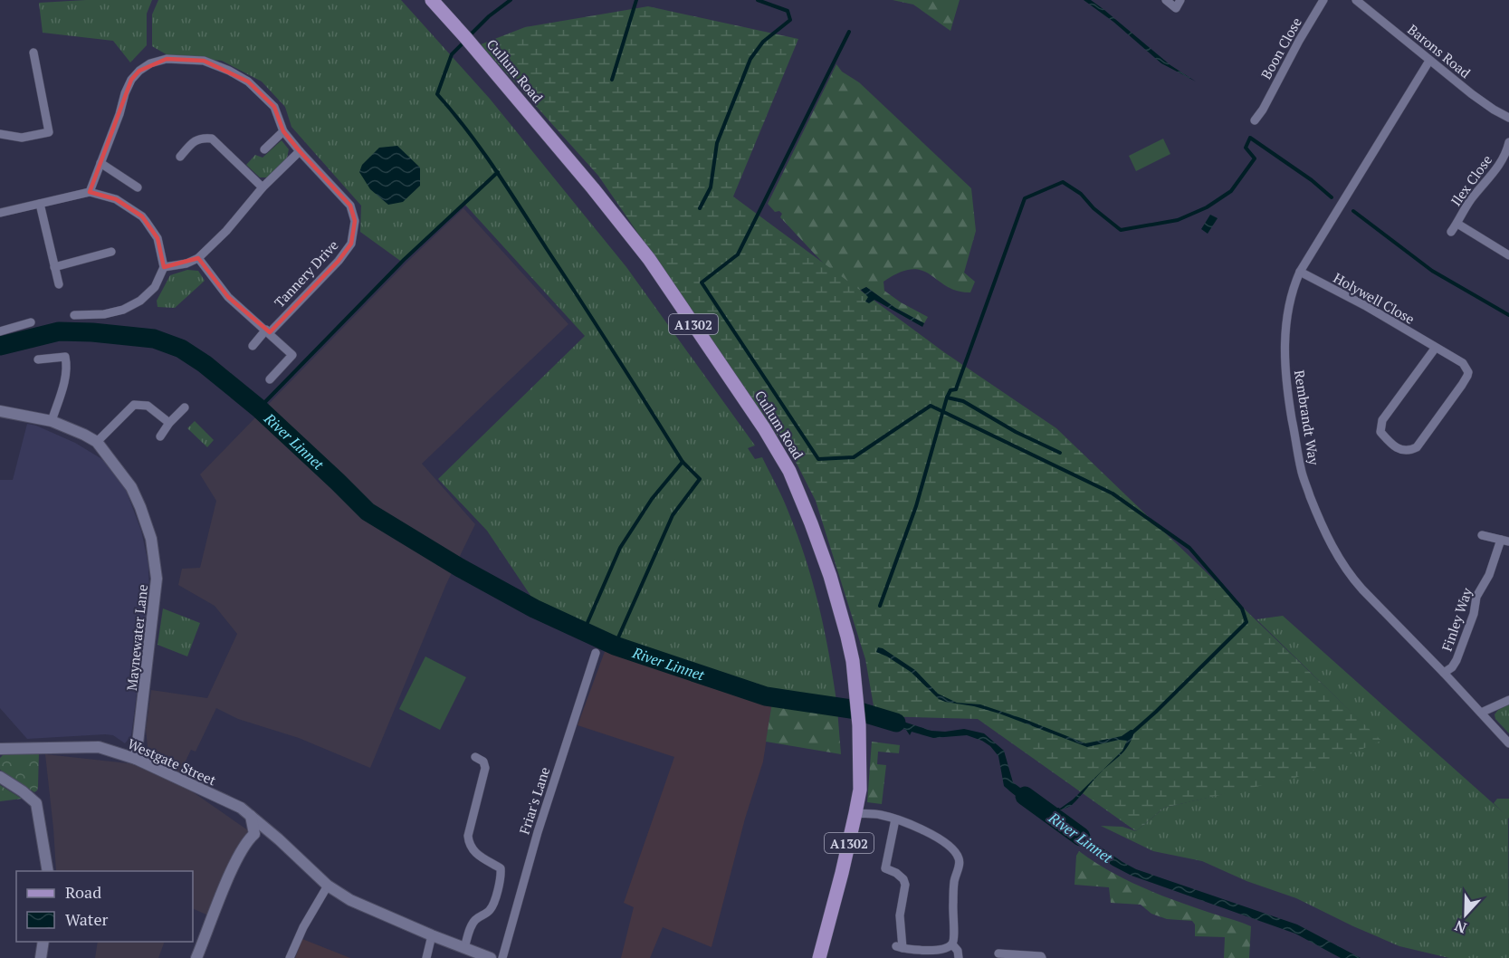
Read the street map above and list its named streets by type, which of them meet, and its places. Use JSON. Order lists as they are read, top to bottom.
{
  "streets": {
    "main road": ["Cullum Road", "A1302"],
    "street": [
      "Boon Close",
      "Barons Road",
      "Ilex Close",
      "Tannery Drive",
      "Holywell Close",
      "Rembrandt Way",
      "Finley Way",
      "Maynewater Lane",
      "Westgate Street",
      "Friar's Lane"
    ]
  },
  "crossings": [
    ["Barons Road", "Rembrandt Way"],
    ["Holywell Close", "Rembrandt Way"],
    ["Rembrandt Way", "Finley Way"],
    ["Maynewater Lane", "Westgate Street"]
  ],
  "water": ["River Linnet"],
  "legend": ["Road", "Water"],
  "north": "bottom"
}
